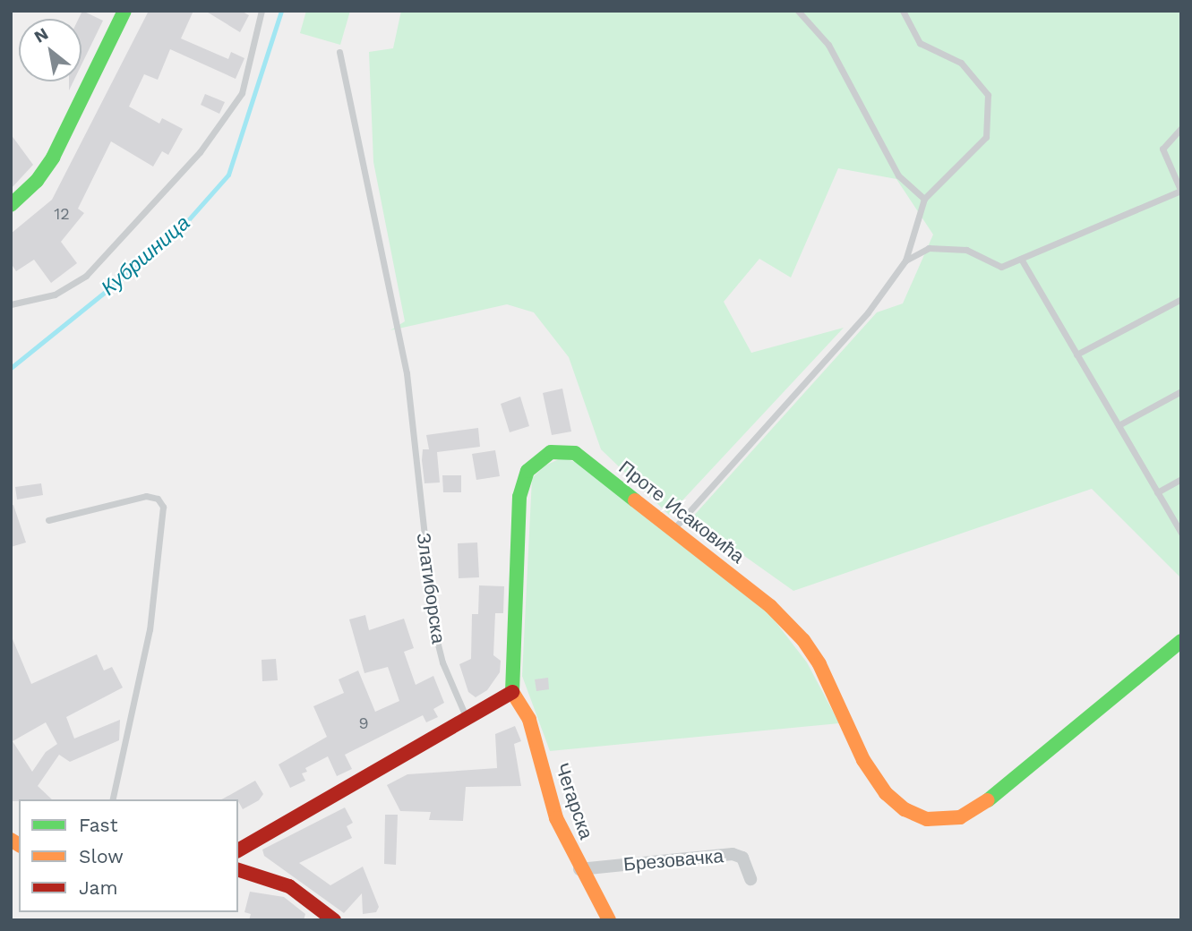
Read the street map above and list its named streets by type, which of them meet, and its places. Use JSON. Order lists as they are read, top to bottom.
{
  "streets": {
    "street": ["Проте Исаковића", "Чегарска", "Брезовачка"],
    "lane": ["Златиборска"]
  },
  "crossings": [
    ["Проте Исаковића", "Чегарска"],
    ["Чегарска", "Брезовачка"]
  ],
  "water": ["Кубршница"],
  "house_numbers": ["12", "9"],
  "legend": ["Fast", "Slow", "Jam"],
  "north": "top left"
}
